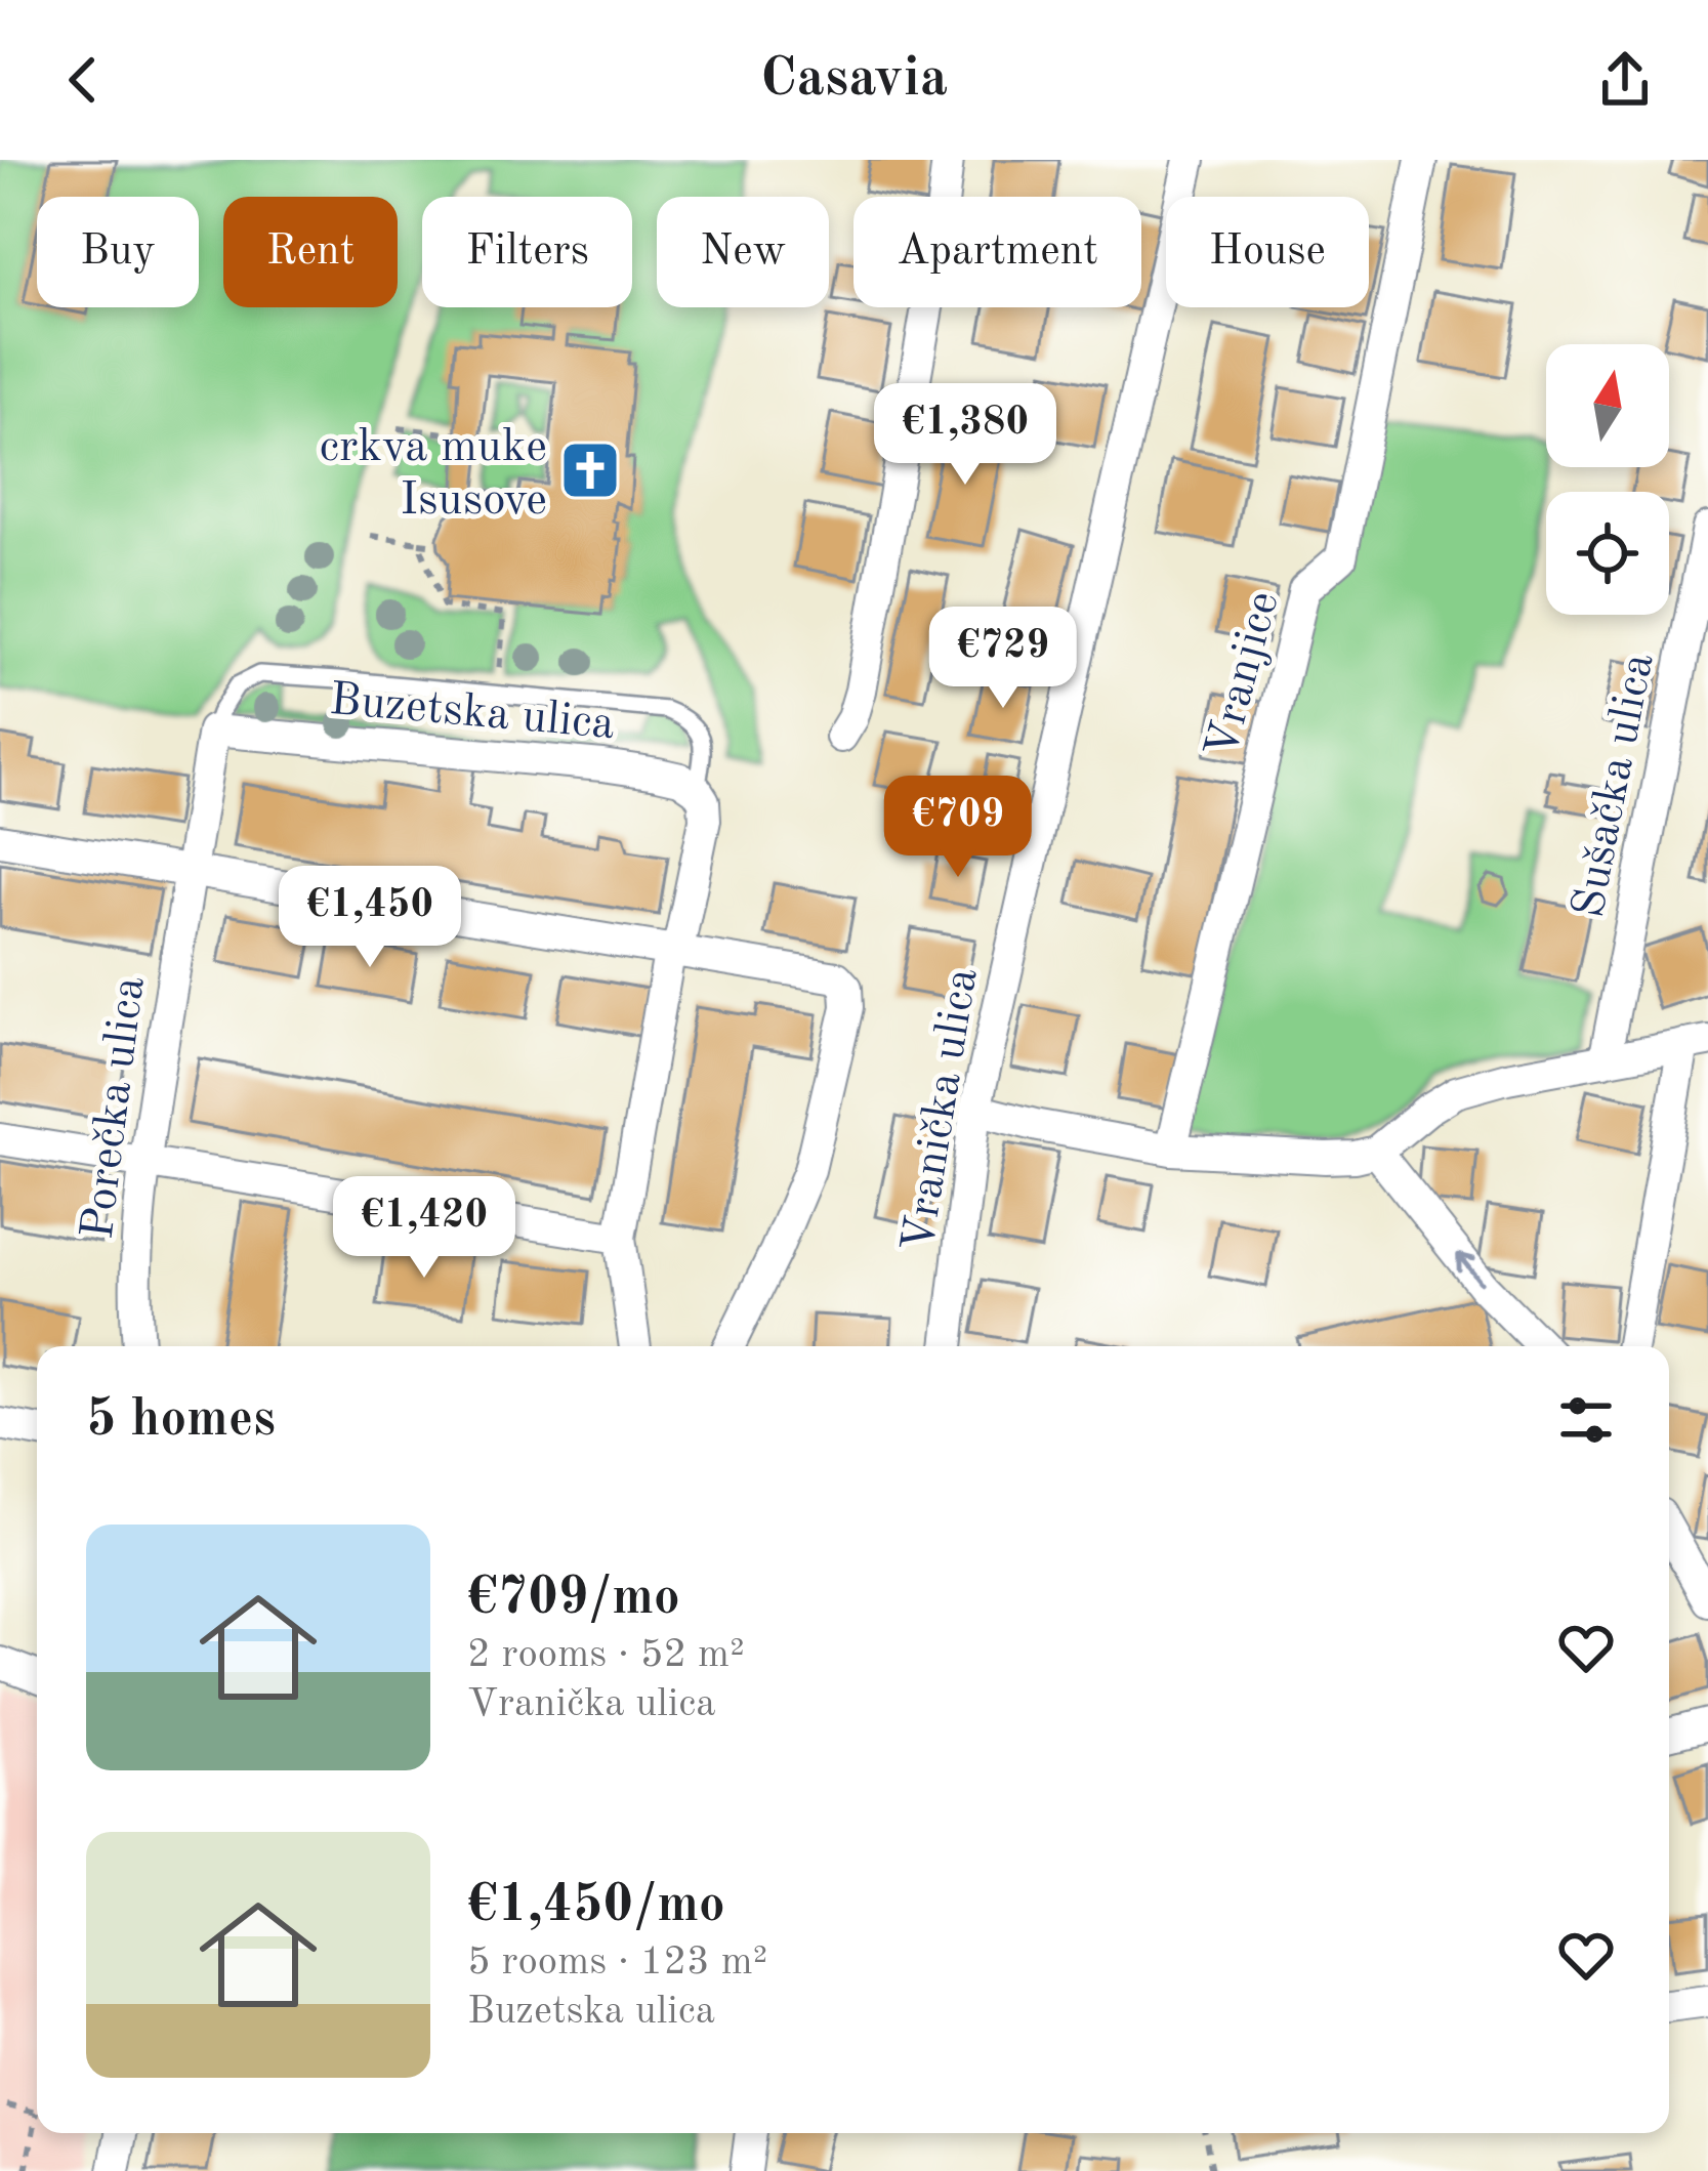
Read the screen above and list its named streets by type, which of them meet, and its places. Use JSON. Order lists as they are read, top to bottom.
{
  "streets": {
    "street": [
      "Vranjice",
      "Buzetska ulica",
      "Sušačka ulica",
      "Porečka ulica",
      "Vranička ulica"
    ]
  },
  "places": {
    "church": ["crkva muke Isusove"]
  },
  "north": "top",
  "page": {
    "header": "Casavia",
    "chip": [
      "Buy",
      "Rent",
      "Filters",
      "New",
      "Apartment",
      "House"
    ],
    "price": [
      "€1,380",
      "€729",
      "€709",
      "€1,450",
      "€1,420"
    ],
    "heading": "5 homes",
    "list": [
      {
        "name": "€709/mo",
        "note": "2 rooms · 52 m² · Vranička ulica"
      },
      {
        "name": "€1,450/mo",
        "note": "5 rooms · 123 m² · Buzetska ulica"
      }
    ]
  }
}
